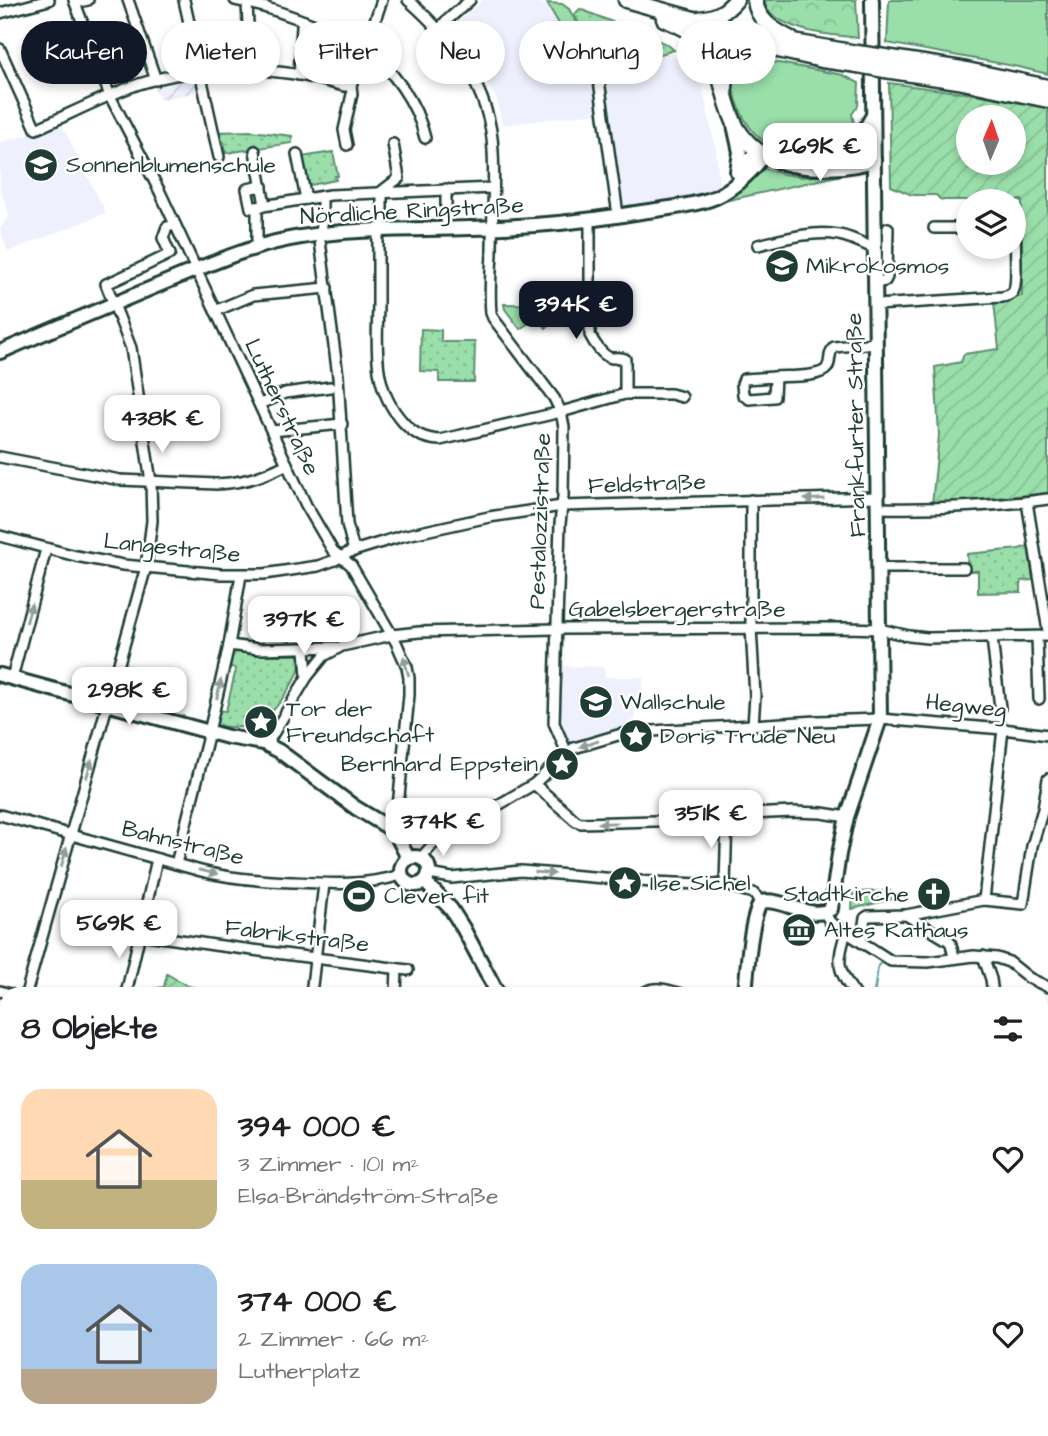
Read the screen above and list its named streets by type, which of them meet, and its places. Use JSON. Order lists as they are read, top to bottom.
{
  "streets": {
    "street": [
      "Nördliche Ringstraße",
      "Lutherstraße",
      "Frankfurter Straße",
      "Feldstraße",
      "Pestalozzistraße",
      "Langestraße",
      "Gabelsbergerstraße",
      "Hegweg",
      "Bahnstraße",
      "Fabrikstraße"
    ]
  },
  "crossings": [
    ["Nördliche Ringstraße", "Lutherstraße"],
    ["Nördliche Ringstraße", "Pestalozzistraße"],
    ["Lutherstraße", "Feldstraße"],
    ["Lutherstraße", "Langestraße"],
    ["Lutherstraße", "Gabelsbergerstraße"],
    ["Frankfurter Straße", "Feldstraße"],
    ["Frankfurter Straße", "Gabelsbergerstraße"],
    ["Frankfurter Straße", "Hegweg"],
    ["Feldstraße", "Pestalozzistraße"],
    ["Feldstraße", "Langestraße"],
    ["Pestalozzistraße", "Gabelsbergerstraße"],
    ["Pestalozzistraße", "Hegweg"]
  ],
  "one_way": ["Hegweg", "Bahnstraße"],
  "places": {
    "school or university": ["Sonnenblumenschule", "Mikrokosmos", "Wallschule"],
    "place": [
      "Tor der Freundschaft",
      "Doris Trude Neu",
      "Bernhard Eppstein",
      "Ilse Sichel"
    ],
    "church": ["Stadtkirche"],
    "sports": ["Clever fit"],
    "museum": ["Altes Rathaus"]
  },
  "north": "top",
  "page": {
    "chip": [
      "Kaufen",
      "Mieten",
      "Filter",
      "Neu",
      "Wohnung",
      "Haus"
    ],
    "price": [
      "269K €",
      "394K €",
      "438K €",
      "397K €",
      "298K €",
      "351K €",
      "374K €",
      "569K €"
    ],
    "heading": "8 Objekte",
    "list": [
      {
        "name": "394 000 €",
        "note": "3 Zimmer · 101 m² · Elsa-Brändström-Straße"
      },
      {
        "name": "374 000 €",
        "note": "2 Zimmer · 66 m² · Lutherplatz"
      }
    ]
  }
}
